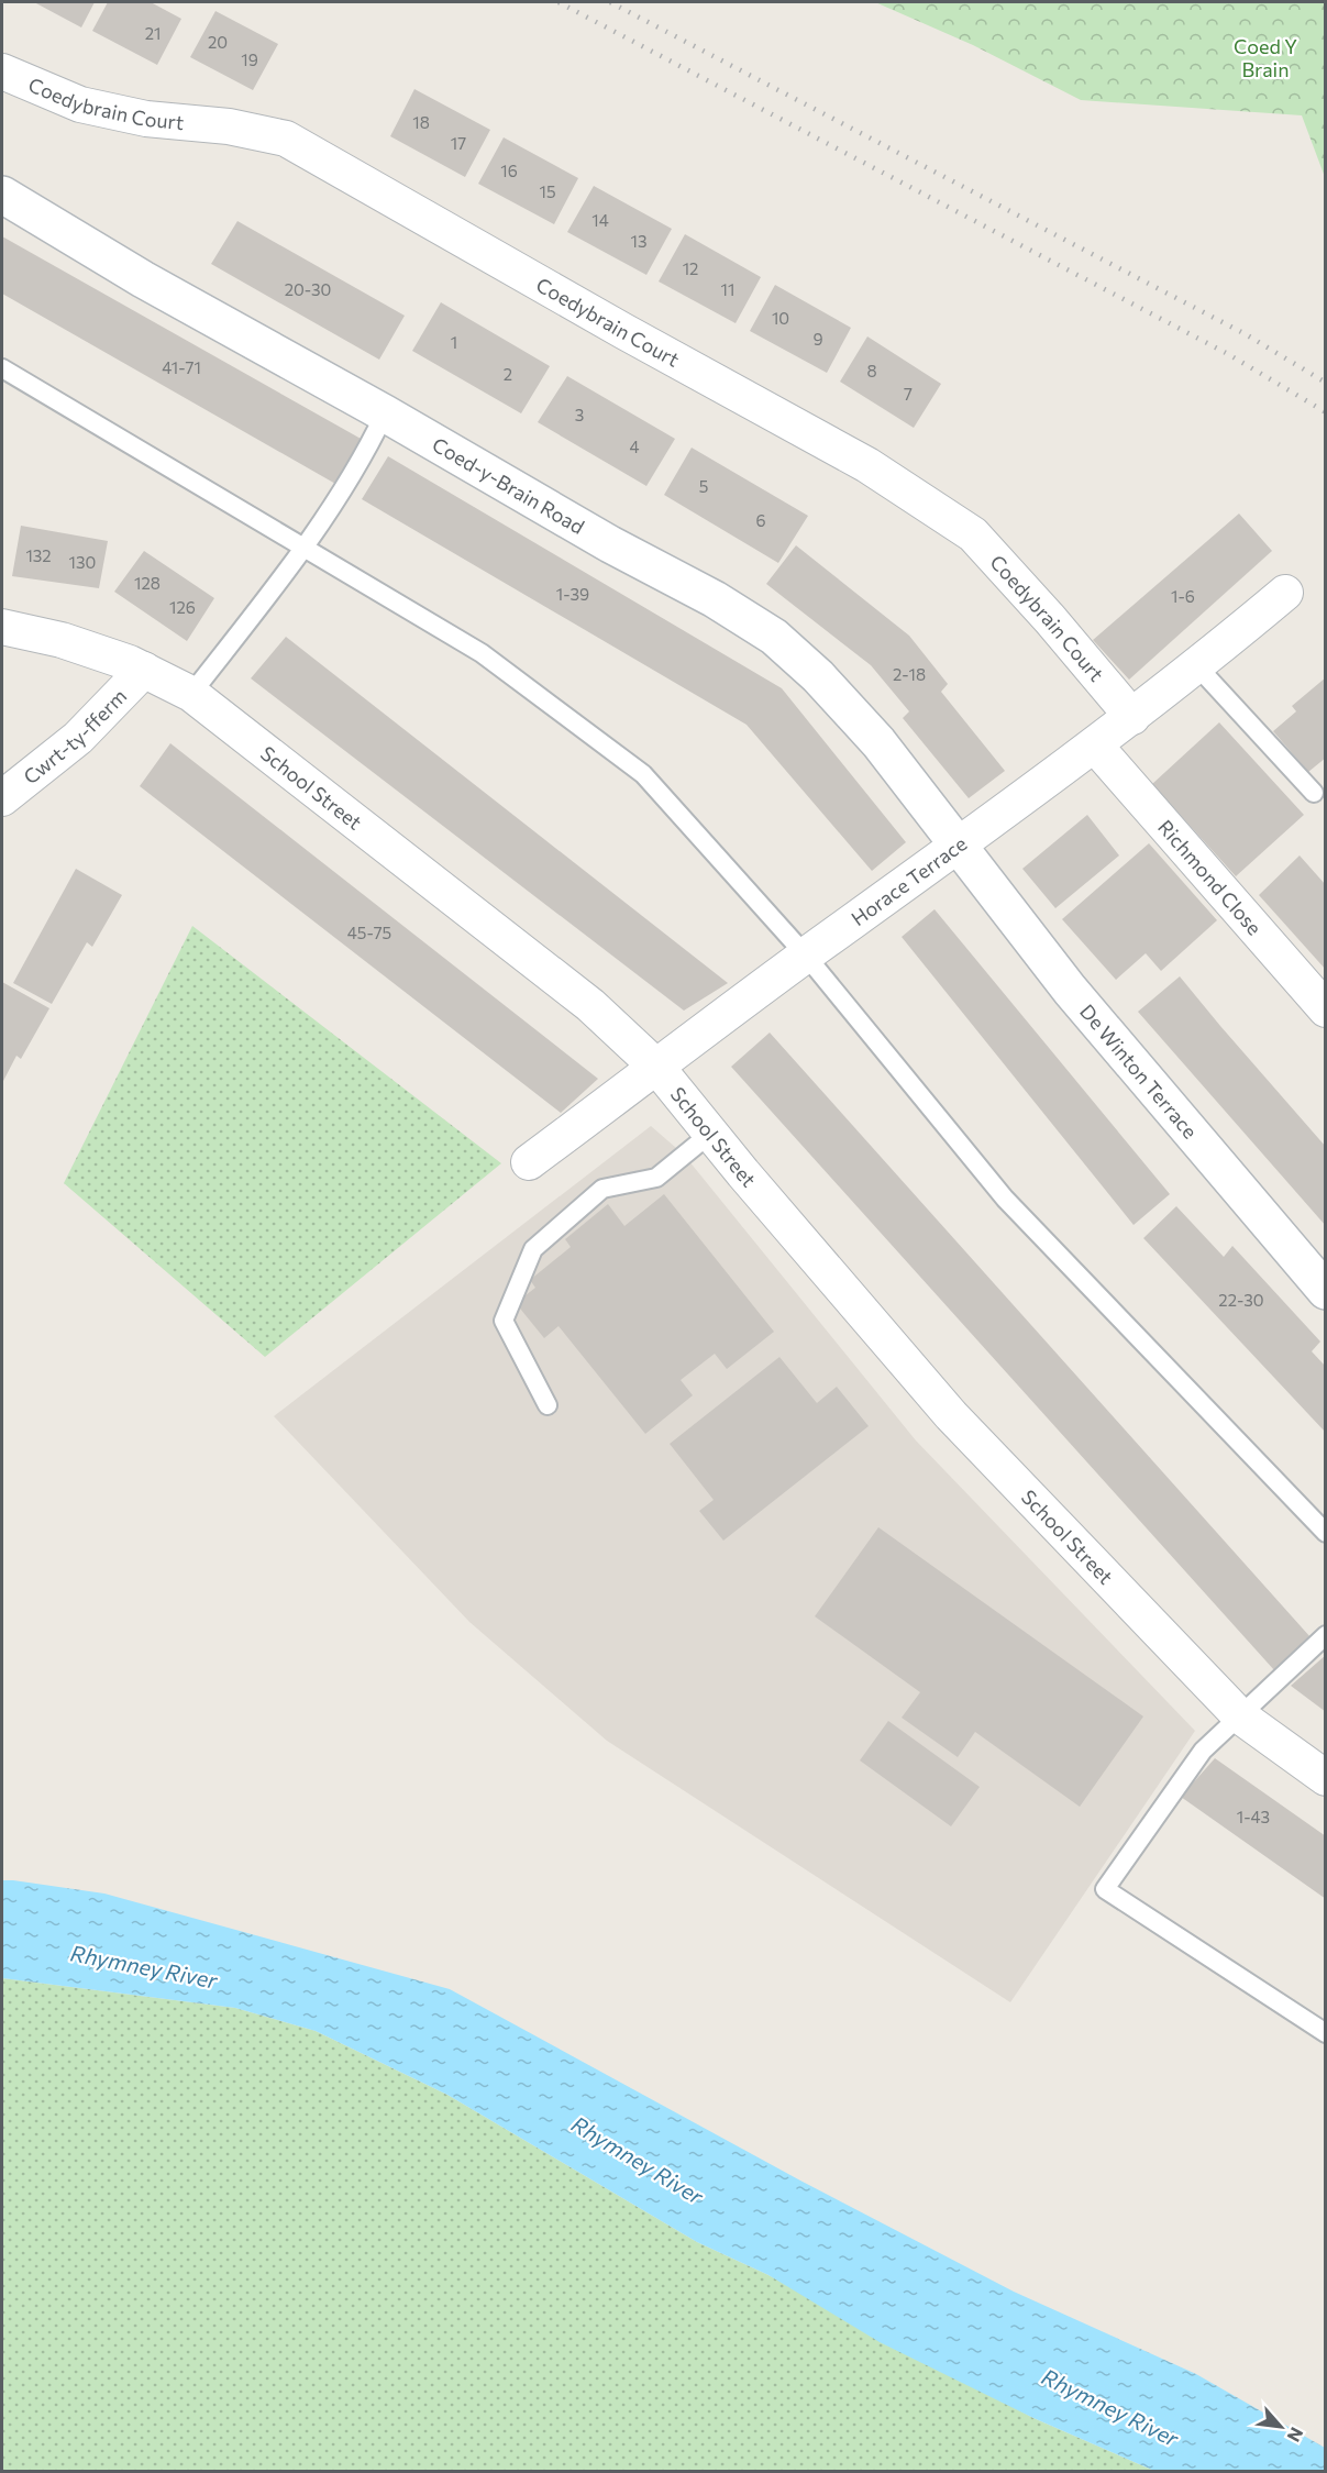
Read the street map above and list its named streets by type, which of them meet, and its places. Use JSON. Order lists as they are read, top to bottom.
{
  "streets": {
    "street": [
      "Coedybrain Court",
      "Coed-y-Brain Road",
      "Cwrt-ty-fferm",
      "School Street",
      "Richmond Close",
      "Horace Terrace",
      "De Winton Terrace"
    ]
  },
  "crossings": [
    ["Coedybrain Court", "Horace Terrace"],
    ["Coed-y-Brain Road", "Horace Terrace"],
    ["Coed-y-Brain Road", "De Winton Terrace"],
    ["Cwrt-ty-fferm", "School Street"],
    ["School Street", "Horace Terrace"],
    ["Richmond Close", "Horace Terrace"],
    ["Horace Terrace", "De Winton Terrace"]
  ],
  "water": ["Rhymney River"],
  "parks": ["Coed Y Brain"],
  "house_numbers": [
    "21",
    "20",
    "19",
    "18",
    "17",
    "16",
    "15",
    "14",
    "13",
    "12",
    "20-30",
    "11",
    "10",
    "9",
    "1",
    "41-71",
    "8",
    "2",
    "7",
    "3",
    "4",
    "5",
    "6",
    "132",
    "130",
    "128",
    "1-39",
    "1-6",
    "126",
    "2-18",
    "45-75",
    "22-30",
    "1-43"
  ],
  "north": "bottom right"
}
